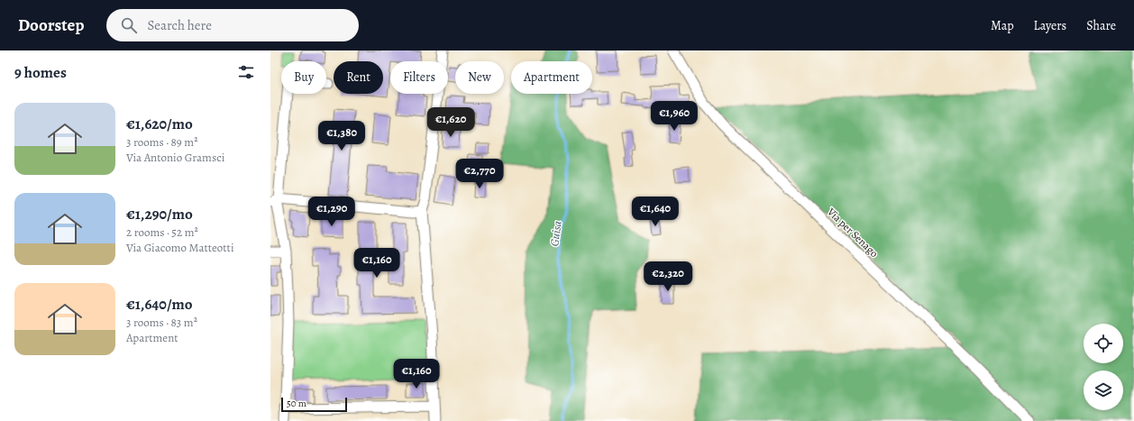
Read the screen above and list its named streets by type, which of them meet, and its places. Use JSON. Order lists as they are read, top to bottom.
{
  "streets": {
    "street": ["Via per Senago"]
  },
  "water": ["Guisa"],
  "scale_bar": "50 m",
  "page": {
    "header": "Doorstep",
    "search": "Search here",
    "nav": ["Map", "Layers", "Share"],
    "heading": "9 homes",
    "chip": [
      "Buy",
      "Rent",
      "Filters",
      "New",
      "Apartment"
    ],
    "list": [
      {
        "name": "€1,620/mo",
        "note": "3 rooms · 89 m² · Via Antonio Gramsci"
      },
      {
        "name": "€1,290/mo",
        "note": "2 rooms · 52 m² · Via Giacomo Matteotti"
      },
      {
        "name": "€1,640/mo",
        "note": "3 rooms · 83 m² · Apartment"
      }
    ],
    "price": [
      "€1,960",
      "€1,620",
      "€1,380",
      "€2,770",
      "€1,290",
      "€1,640",
      "€1,160",
      "€2,320",
      "€1,160"
    ],
    "scale": "50 m"
  }
}
